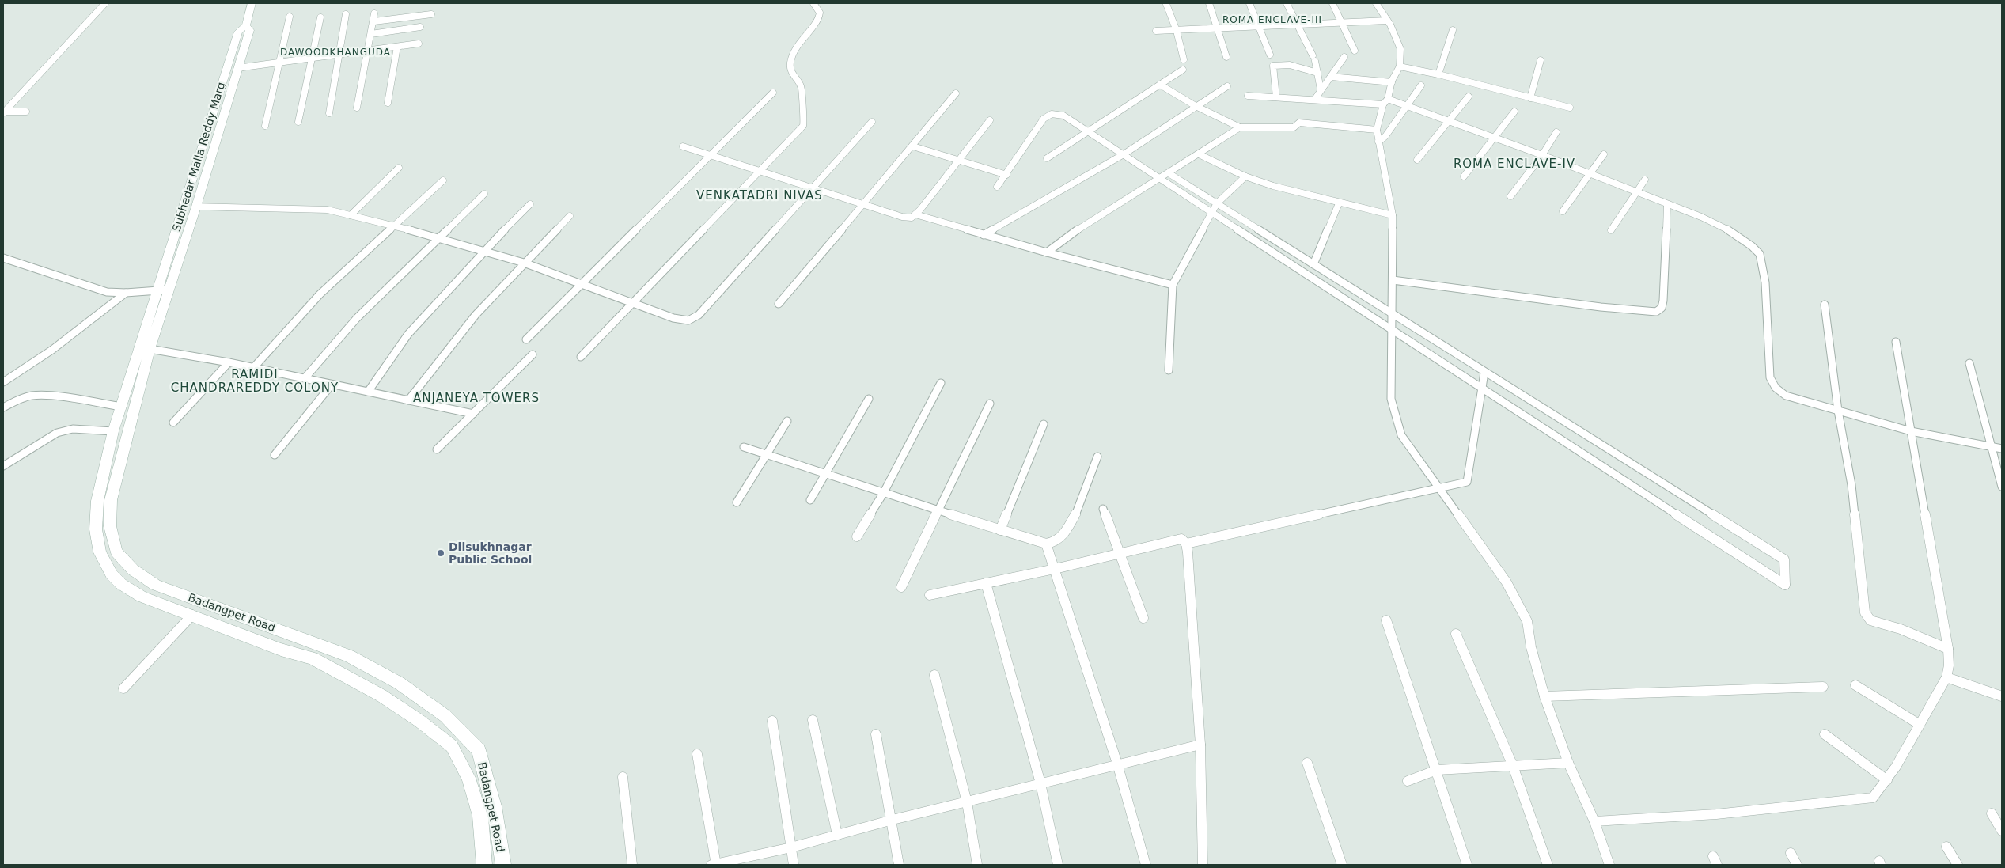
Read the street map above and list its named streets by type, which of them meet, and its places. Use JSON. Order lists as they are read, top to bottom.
{
  "streets": {
    "main road": ["Subhedar Malla Reddy Marg", "Badangpet Road"]
  },
  "crossings": [
    ["Subhedar Malla Reddy Marg", "Badangpet Road"]
  ],
  "districts": [
    "ROMA ENCLAVE-III",
    "DAWOODKHANGUDA",
    "ROMA ENCLAVE-IV",
    "VENKATADRI NIVAS",
    "RAMIDI CHANDRAREDDY COLONY",
    "ANJANEYA TOWERS"
  ],
  "places": ["Dilsukhnagar Public School"]
}
